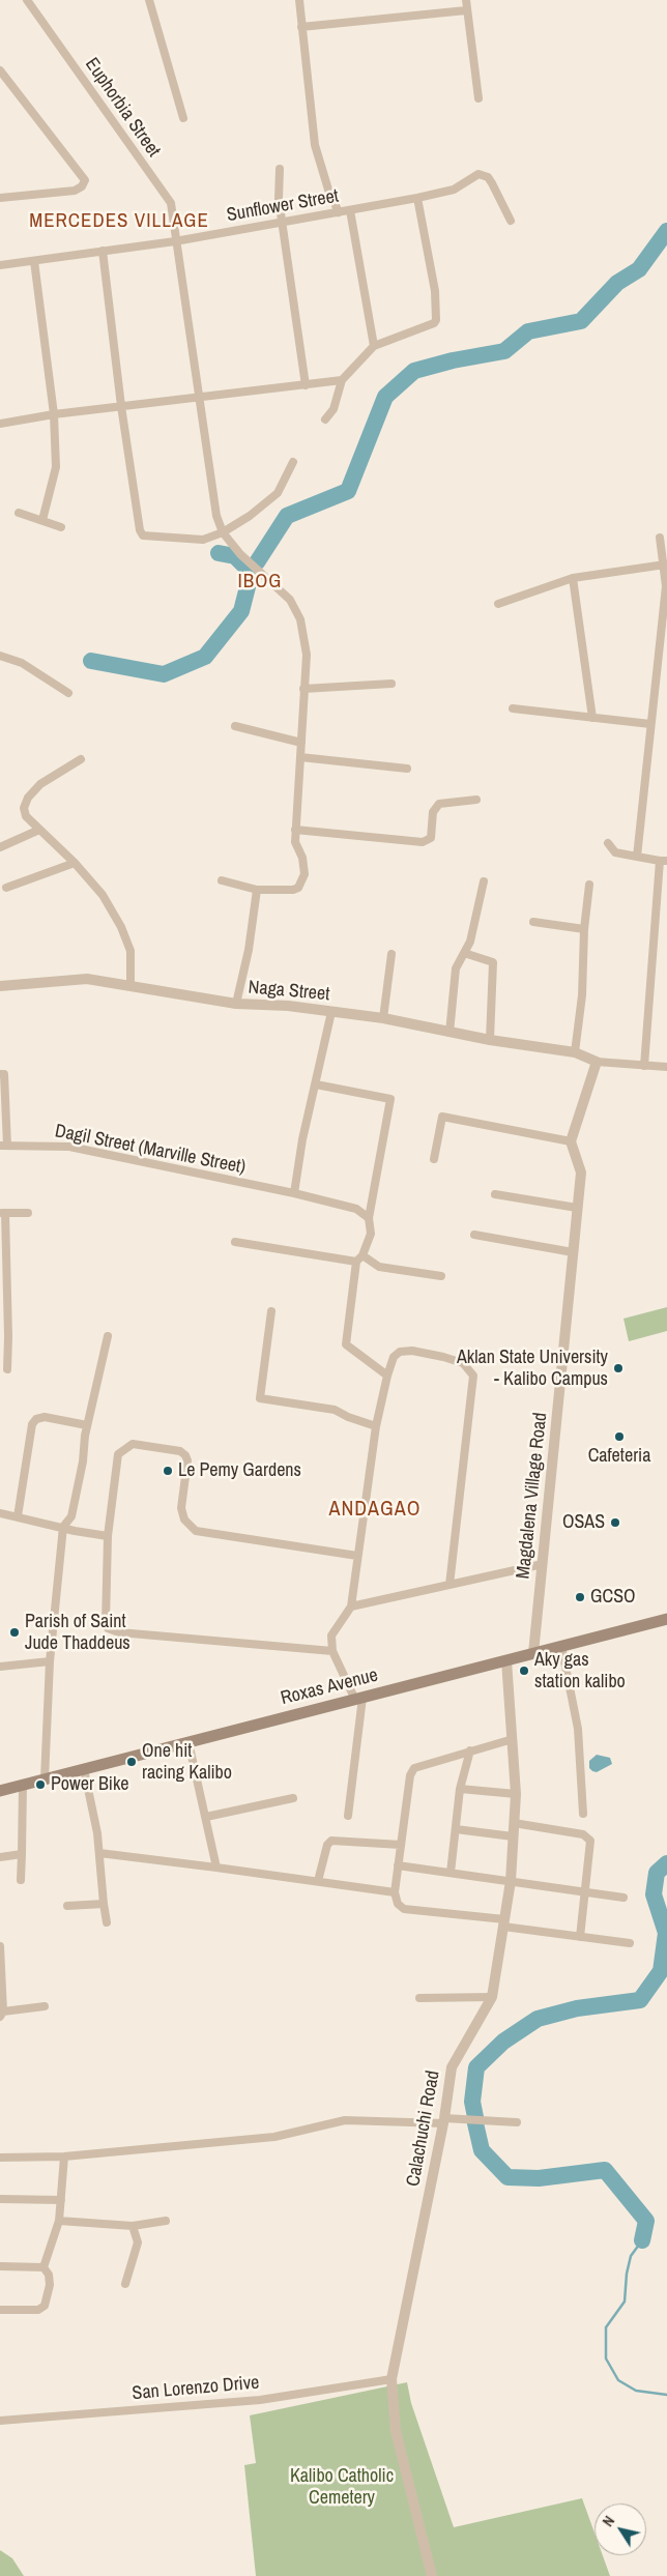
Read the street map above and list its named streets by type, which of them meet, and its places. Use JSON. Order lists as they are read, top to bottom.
{
  "streets": {
    "main road": ["Roxas Avenue"],
    "street": [
      "Euphorbia Street",
      "Sunflower Street",
      "Naga Street",
      "Dagil Street (Marville Street)",
      "Magdalena Village Road",
      "Calachuchi Road",
      "San Lorenzo Drive"
    ]
  },
  "crossings": [
    ["Euphorbia Street", "Sunflower Street"],
    ["Magdalena Village Road", "Roxas Avenue"],
    ["Roxas Avenue", "Calachuchi Road"],
    ["Calachuchi Road", "San Lorenzo Drive"]
  ],
  "districts": ["MERCEDES VILLAGE", "IBOG", "ANDAGAO"],
  "parks": ["Kalibo Catholic Cemetery"],
  "places": [
    "Aklan State University - Kalibo Campus",
    "Cafeteria",
    "Le Pemy Gardens",
    "OSAS",
    "GCSO",
    "Parish of Saint Jude Thaddeus",
    "Aky gas station kalibo",
    "One hit racing Kalibo",
    "Power Bike"
  ],
  "north": "top left"
}
